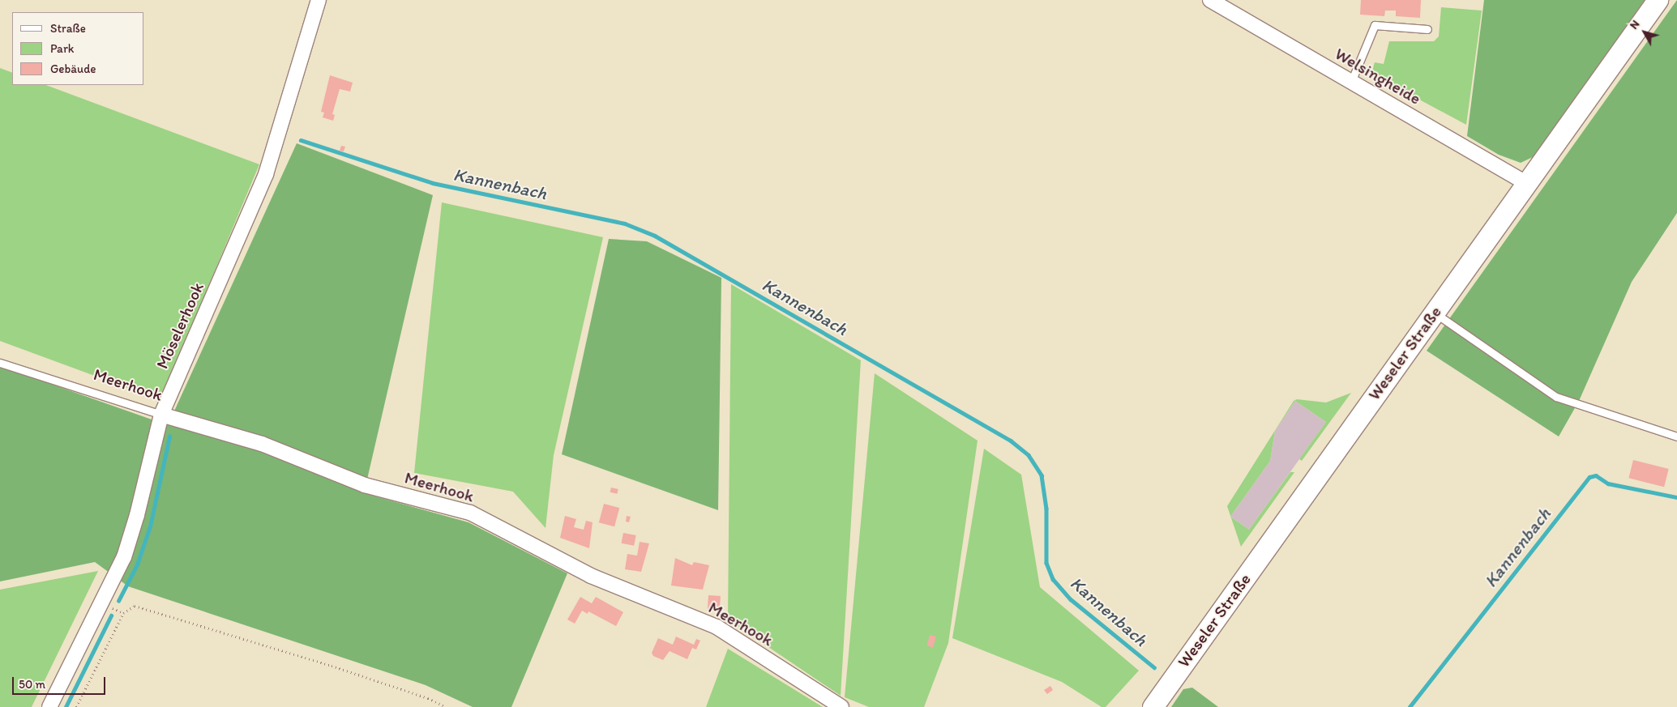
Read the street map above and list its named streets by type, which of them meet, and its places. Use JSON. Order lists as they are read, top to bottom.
{
  "streets": {
    "main road": ["Weseler Straße"],
    "street": ["Welsingheide", "Möselerhook", "Meerhook"]
  },
  "crossings": [
    ["Welsingheide", "Weseler Straße"],
    ["Möselerhook", "Meerhook"]
  ],
  "water": ["Kannenbach"],
  "legend": ["Straße", "Park", "Gebäude"],
  "scale_bar": "50 m",
  "north": "top left"
}
